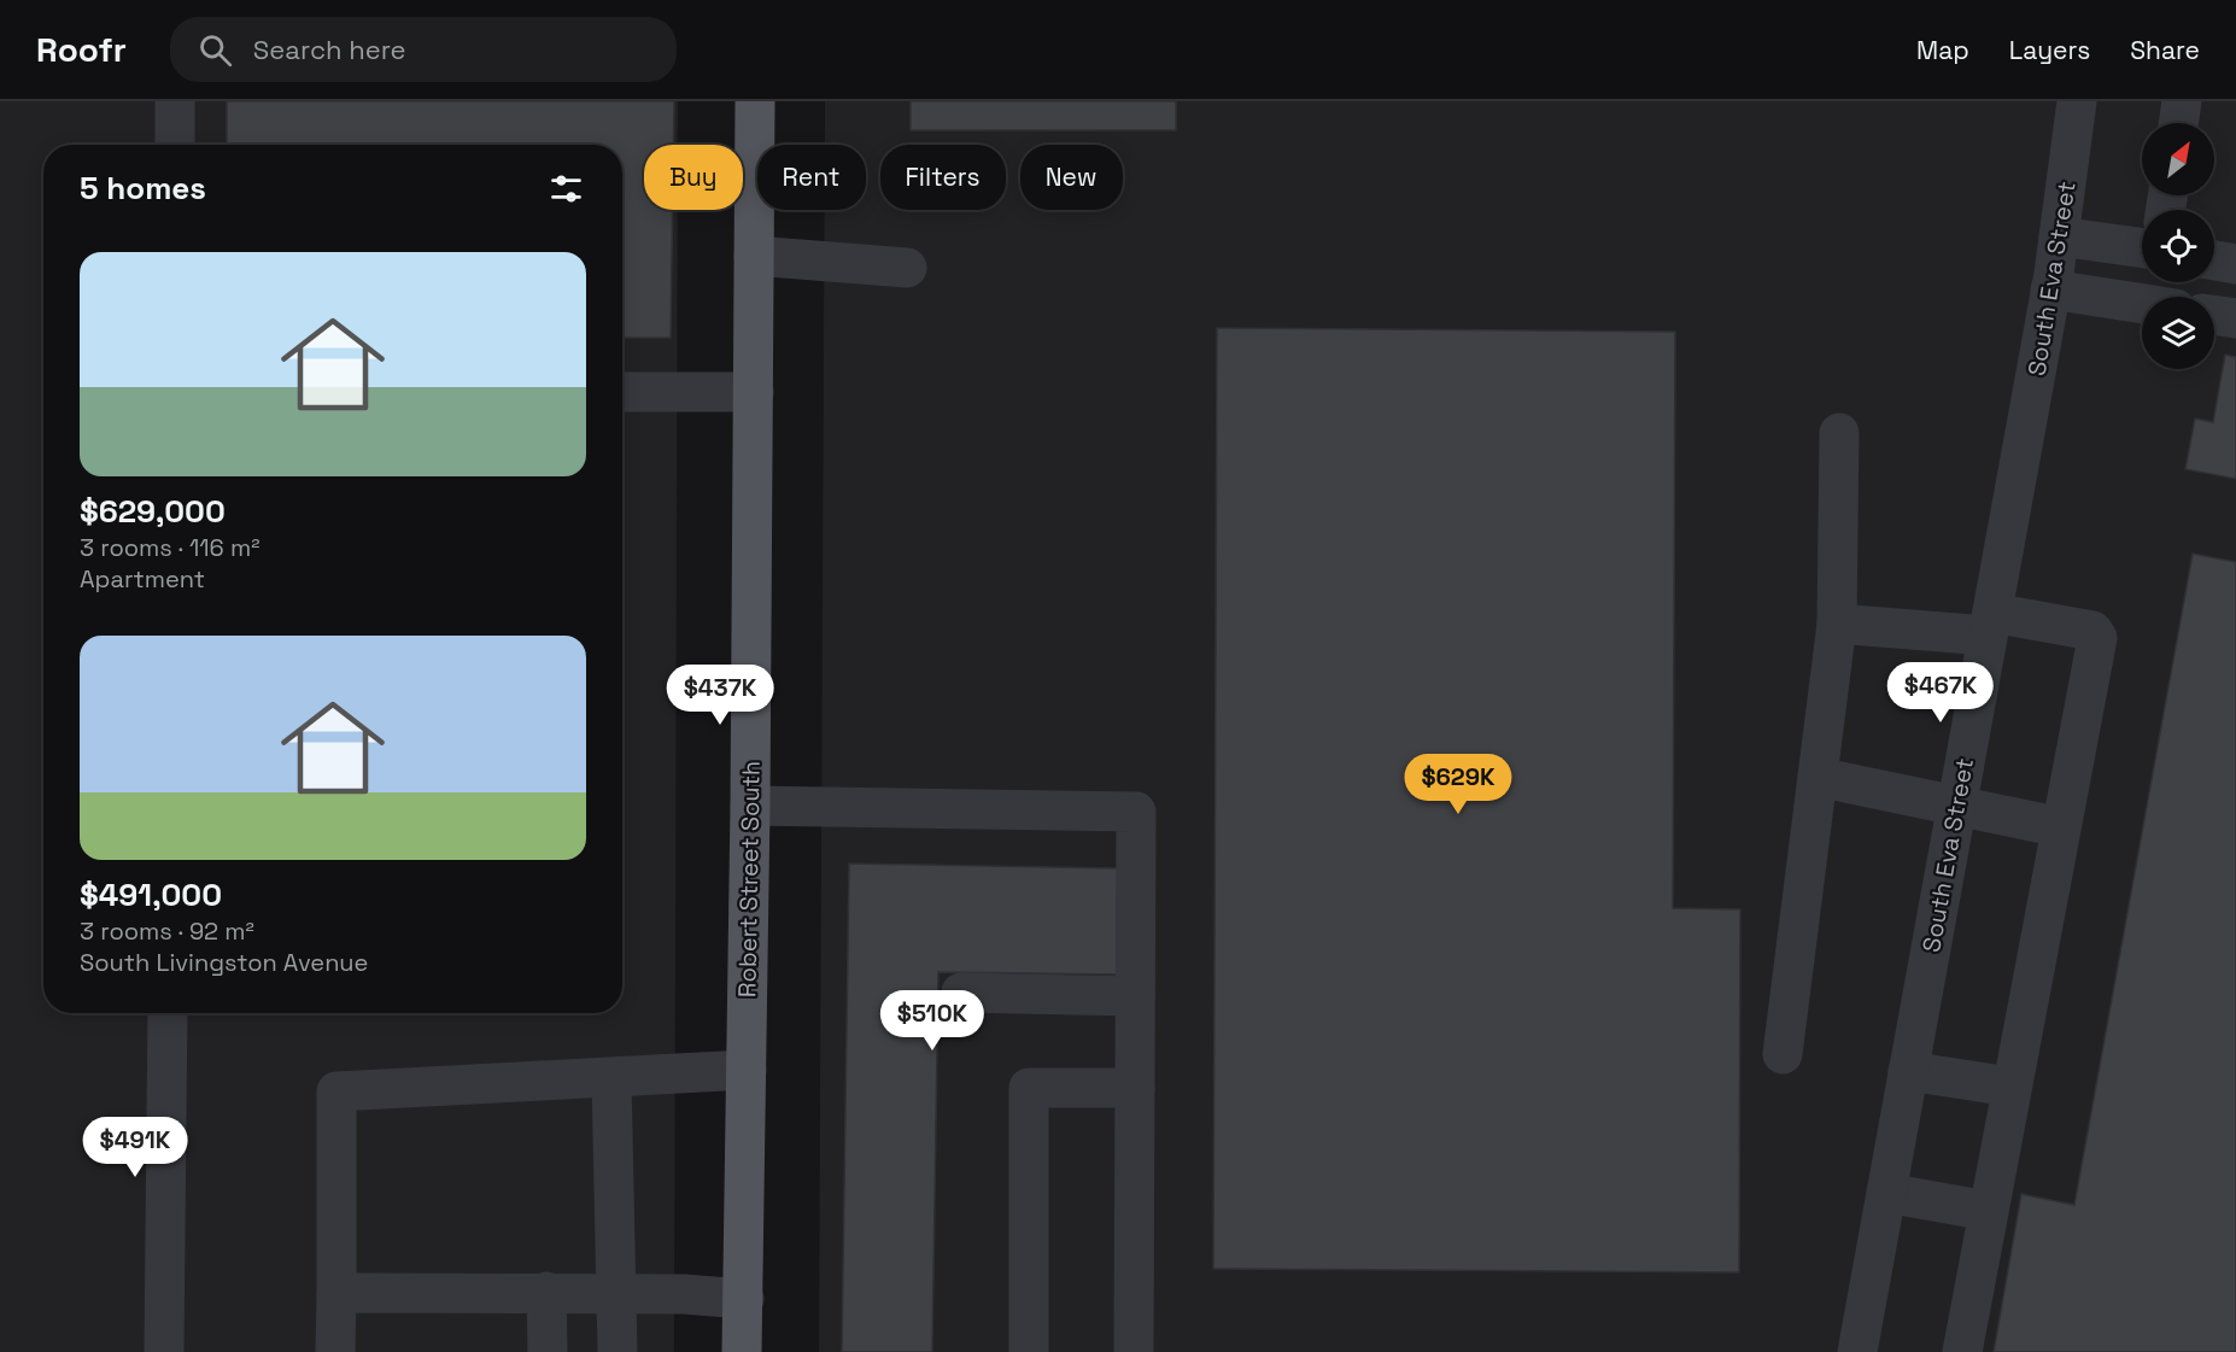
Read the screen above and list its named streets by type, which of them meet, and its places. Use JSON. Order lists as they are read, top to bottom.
{
  "streets": {
    "main road": ["Robert Street South"],
    "street": ["South Eva Street"]
  },
  "north": "top right",
  "page": {
    "header": "Roofr",
    "search": "Search here",
    "nav": ["Map", "Layers", "Share"],
    "chip": [
      "Buy",
      "Rent",
      "Filters",
      "New"
    ],
    "heading": "5 homes",
    "list": [
      {
        "name": "$629,000",
        "note": "3 rooms · 116 m² · Apartment"
      },
      {
        "name": "$491,000",
        "note": "3 rooms · 92 m² · South Livingston Avenue"
      }
    ],
    "price": [
      "$467K",
      "$437K",
      "$629K",
      "$510K",
      "$491K"
    ]
  }
}
